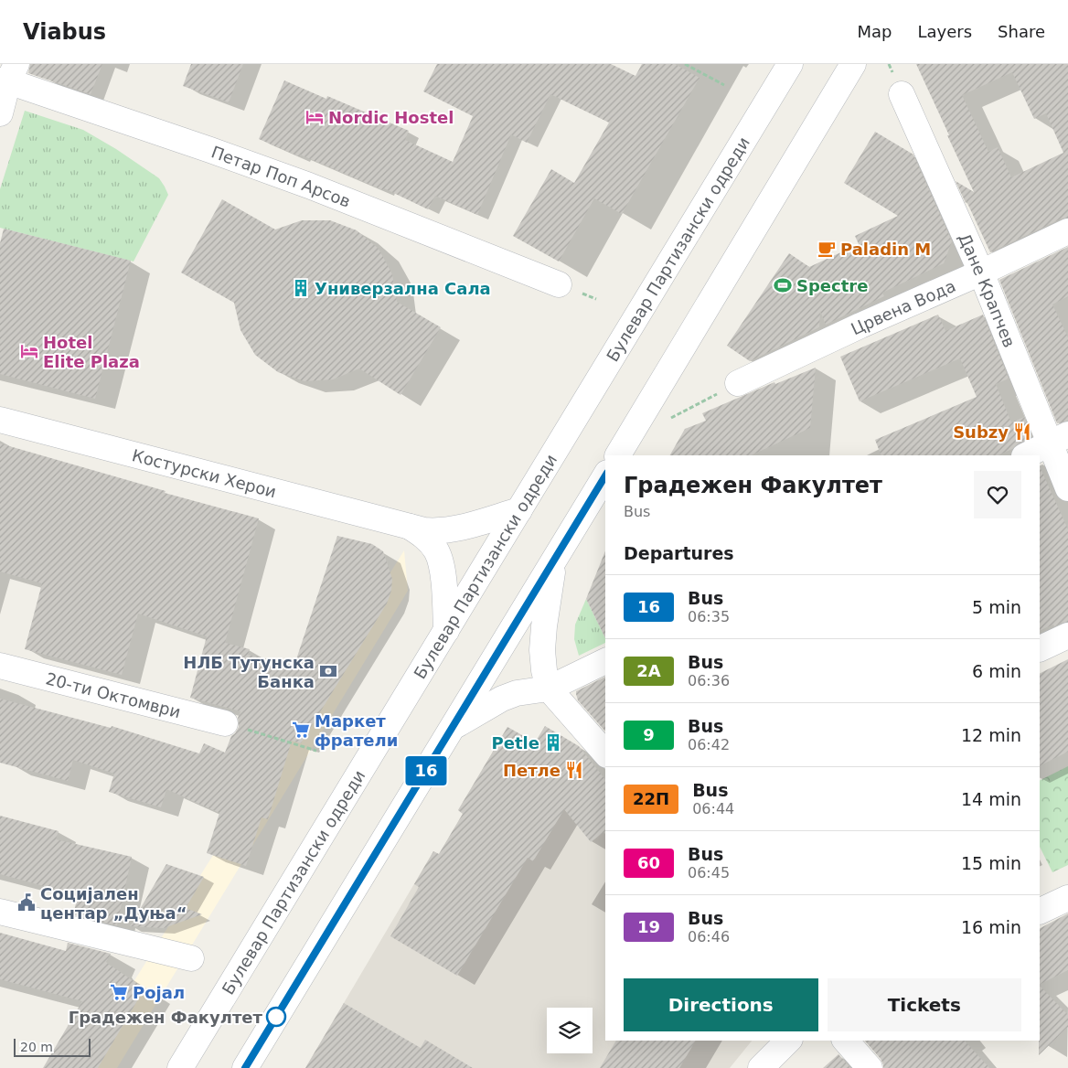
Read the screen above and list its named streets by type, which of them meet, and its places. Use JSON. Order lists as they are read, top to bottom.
{
  "streets": {
    "street": [
      "Петар Поп Арсов",
      "Булевар Партизански одреди",
      "Дане Крапчев",
      "Црвена Вода",
      "Костурски Херои",
      "20-ти Октомври"
    ]
  },
  "crossings": [
    ["Булевар Партизански одреди", "Костурски Херои"],
    ["Дане Крапчев", "Црвена Вода"]
  ],
  "places": {
    "hotel": ["Nordic Hostel", "Hotel Elite Plaza"],
    "cafe": ["Paladin M"],
    "sports": ["Spectre"],
    "building": ["Универзална Сала", "Petle"],
    "restaurant": ["Subzy", "Петле"],
    "bank": ["НЛБ Тутунска Банка"],
    "supermarket": ["Маркет фратели", "Ројал"],
    "public building": ["Социјален центар „Дуња“"],
    "other": ["Градежен Факултет"]
  },
  "lines": ["bus line 16"],
  "scale_bar": "20 m",
  "page": {
    "header": "Viabus",
    "nav": ["Map", "Layers", "Share"],
    "on_map": "16",
    "heading": [
      ["Градежен Факултет", "Bus"],
      "Departures"
    ],
    "list": [
      {
        "mark": "16",
        "name": "Bus",
        "note": "06:35",
        "value": "5 min"
      },
      {
        "mark": "2A",
        "name": "Bus",
        "note": "06:36",
        "value": "6 min"
      },
      {
        "mark": "9",
        "name": "Bus",
        "note": "06:42",
        "value": "12 min"
      },
      {
        "mark": "22П",
        "name": "Bus",
        "note": "06:44",
        "value": "14 min"
      },
      {
        "mark": "60",
        "name": "Bus",
        "note": "06:45",
        "value": "15 min"
      },
      {
        "mark": "19",
        "name": "Bus",
        "note": "06:46",
        "value": "16 min"
      }
    ],
    "buttons": ["Directions", "Tickets"],
    "scale": "20 m"
  }
}
